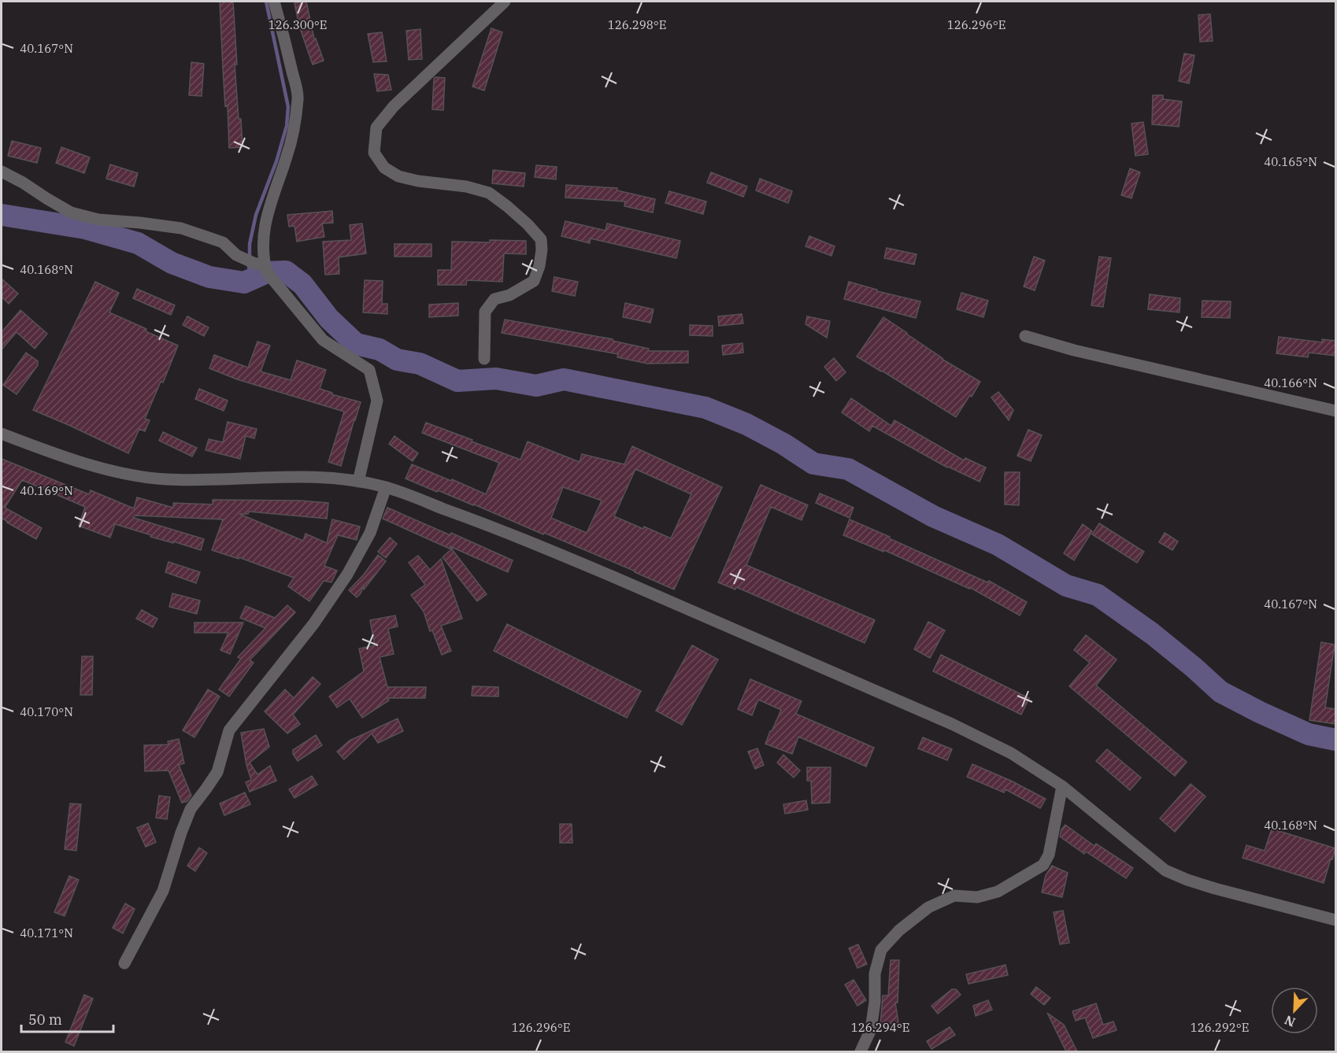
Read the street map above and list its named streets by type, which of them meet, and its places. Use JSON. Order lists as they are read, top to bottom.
{
  "scale_bar": "50 m",
  "north": "bottom left",
  "coordinates": [
    "126.300°E",
    "126.298°E",
    "126.296°E",
    "40.167°N",
    "40.165°N",
    "40.168°N",
    "40.166°N",
    "40.169°N",
    "40.170°N",
    "40.171°N",
    "126.294°E",
    "126.292°E"
  ]
}
